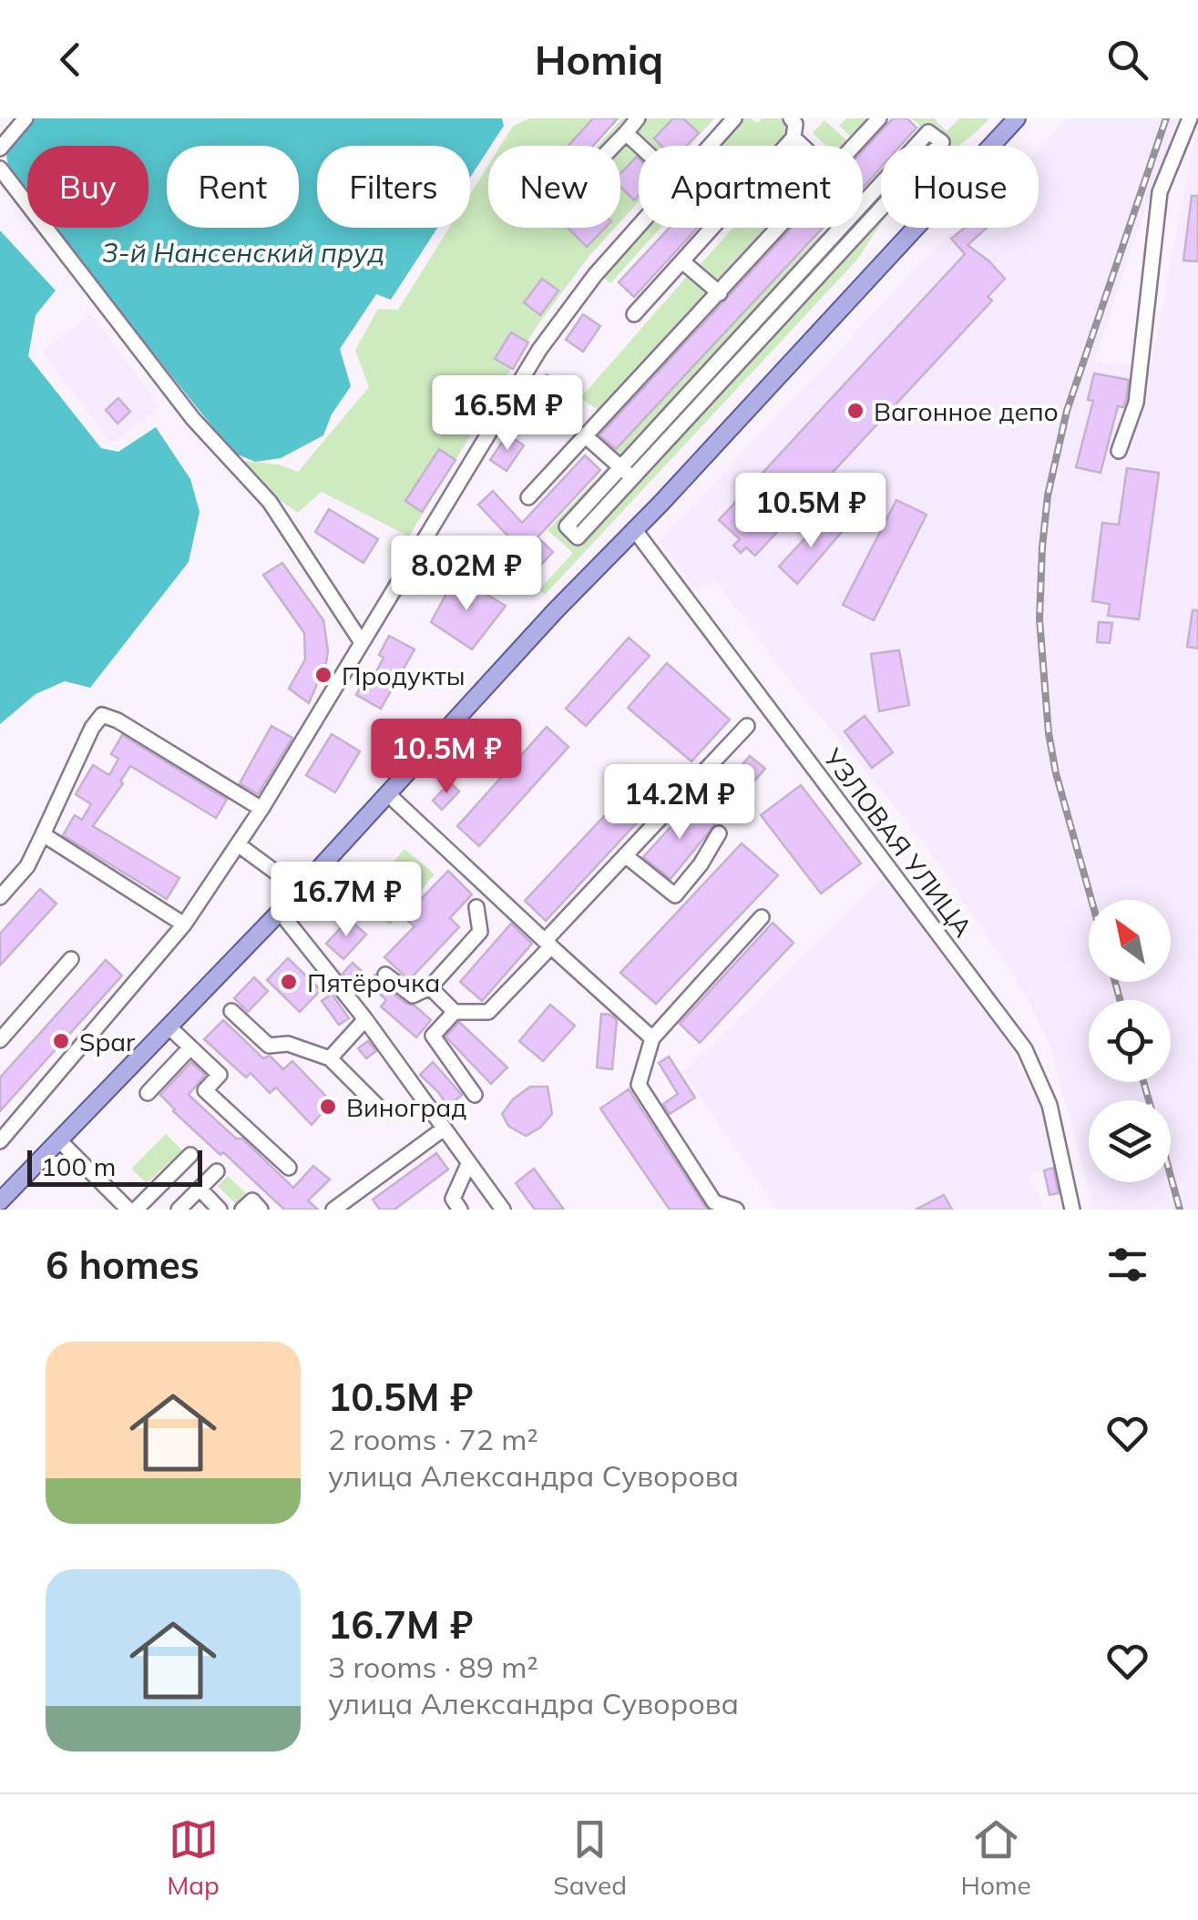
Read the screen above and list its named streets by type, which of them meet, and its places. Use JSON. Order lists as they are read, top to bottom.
{
  "streets": {
    "street": ["УЗЛОВАЯ УЛИЦА"]
  },
  "water": ["3-й Нансенский пруд"],
  "places": [
    "Вагонное депо",
    "Продукты",
    "Пятёрочка",
    "Spar",
    "Виноград"
  ],
  "scale_bar": "100 m",
  "north": "top left",
  "page": {
    "header": "Homiq",
    "chip": [
      "Buy",
      "Rent",
      "Filters",
      "New",
      "Apartment",
      "House"
    ],
    "price": [
      "16.5M ₽",
      "10.5M ₽",
      "8.02M ₽",
      "10.5M ₽",
      "14.2M ₽",
      "16.7M ₽"
    ],
    "scale": "100 m",
    "heading": "6 homes",
    "list": [
      {
        "name": "10.5M ₽",
        "note": "2 rooms · 72 m² · улица Александра Суворова"
      },
      {
        "name": "16.7M ₽",
        "note": "3 rooms · 89 m² · улица Александра Суворова"
      }
    ],
    "tabs": ["Map", "Saved", "Home"]
  }
}
